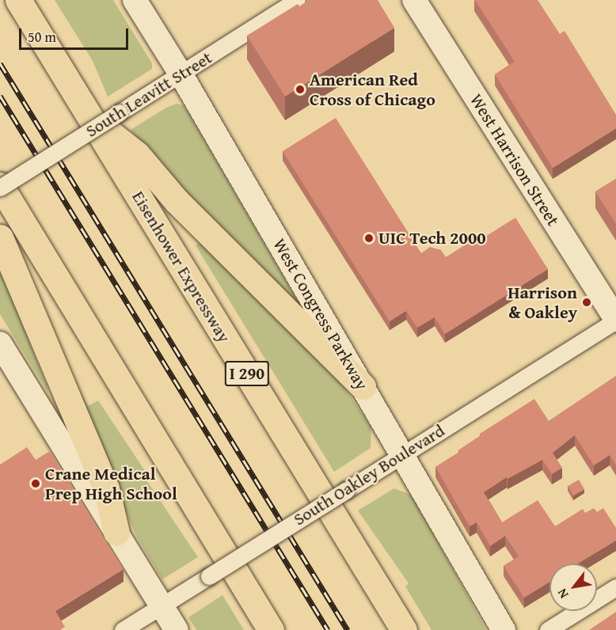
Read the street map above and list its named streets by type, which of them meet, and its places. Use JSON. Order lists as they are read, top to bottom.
{
  "streets": {
    "highway": ["Eisenhower Expressway", "I 290"],
    "street": [
      "South Leavitt Street",
      "West Harrison Street",
      "West Congress Parkway",
      "South Oakley Boulevard"
    ]
  },
  "crossings": [
    ["South Leavitt Street", "West Congress Parkway"],
    ["West Harrison Street", "South Oakley Boulevard"],
    ["West Congress Parkway", "South Oakley Boulevard"]
  ],
  "places": [
    "American Red Cross of Chicago",
    "UIC Tech 2000",
    "Harrison & Oakley",
    "Crane Medical Prep High School"
  ],
  "scale_bar": "50 m",
  "north": "bottom left"
}
